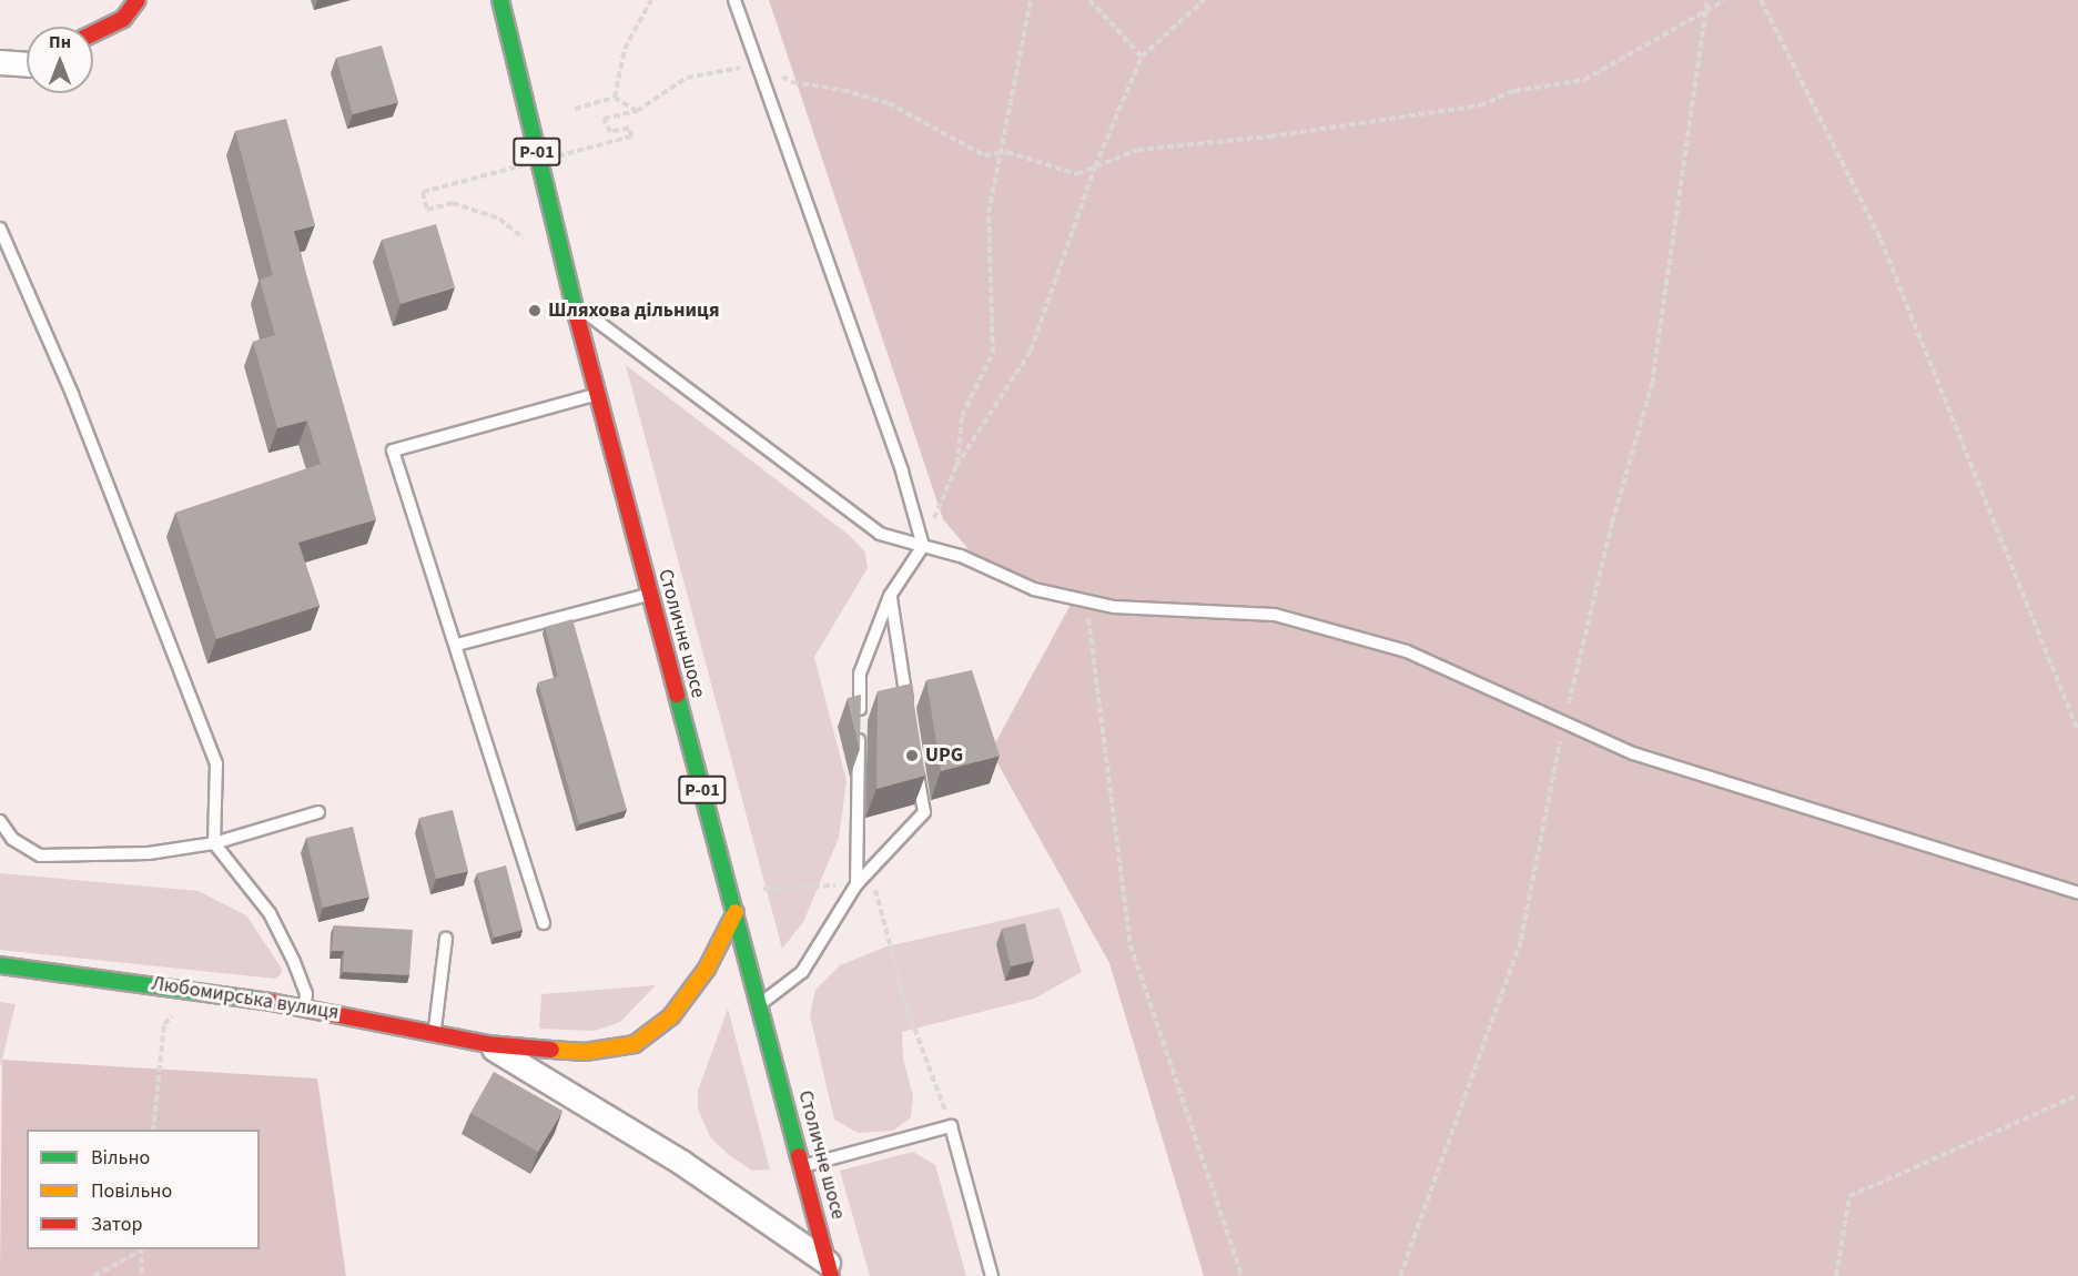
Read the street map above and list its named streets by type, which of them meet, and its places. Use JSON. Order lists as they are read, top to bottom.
{
  "streets": {
    "main road": ["Р-01", "Столичне шосе", "Любомирська вулиця"]
  },
  "crossings": [
    ["Столичне шосе", "Любомирська вулиця"]
  ],
  "places": ["Шляхова дільниця", "UPG"],
  "legend": ["Вільно", "Повільно", "Затор"],
  "north": "top"
}
